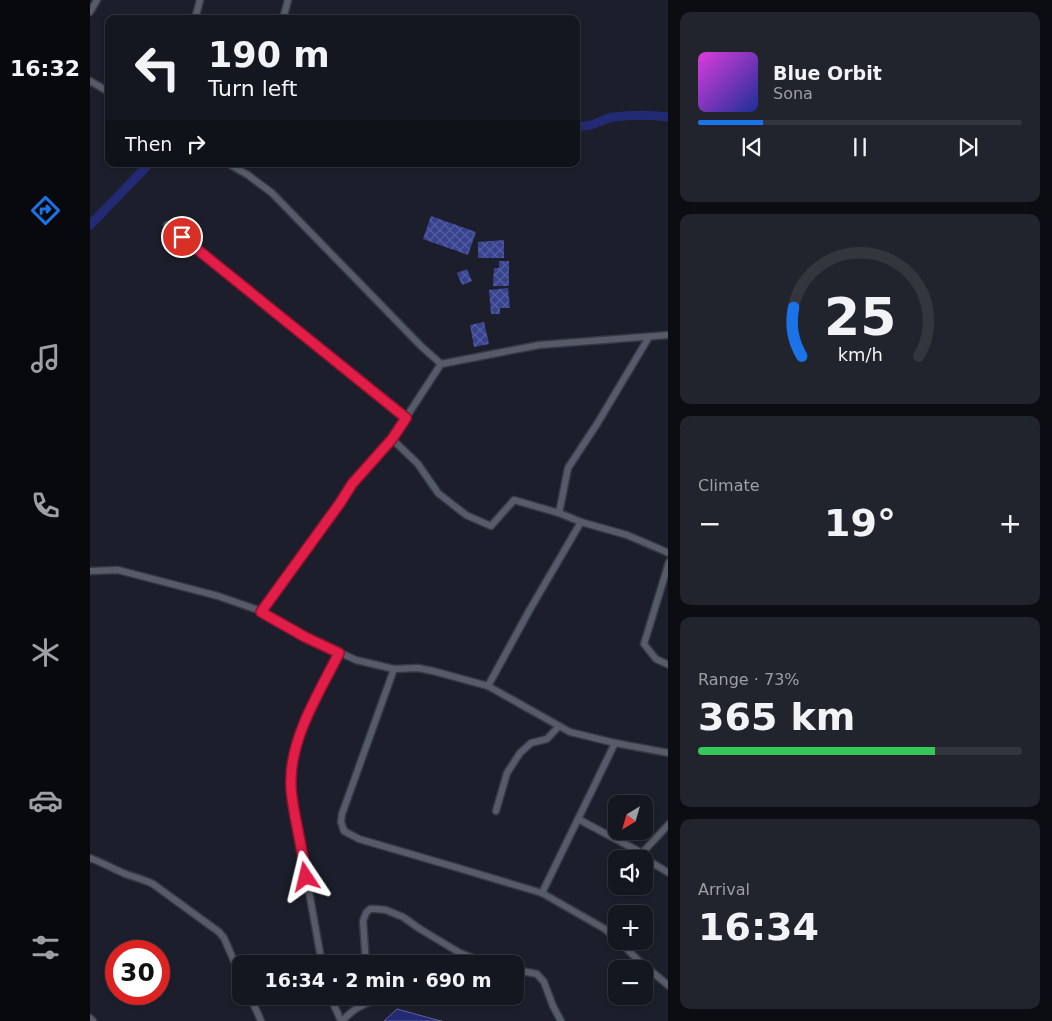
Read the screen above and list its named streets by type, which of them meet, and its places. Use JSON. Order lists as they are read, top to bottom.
{
  "north": "bottom left",
  "page": {
    "tabs": "16:32",
    "turn": ["190 m", "Turn left"],
    "song": ["Blue Orbit", "Sona"],
    "then": "Then",
    "tile": [
      "Climate",
      ["Range · 73%", "365 km"],
      ["Arrival", "16:34"]
    ],
    "heat": ["−", "19°", "+"],
    "map_buttons": ["+", "−"],
    "limit": "30",
    "trip": "16:34 · 2 min · 690 m",
    "gauge": ["25", "km/h"]
  }
}
